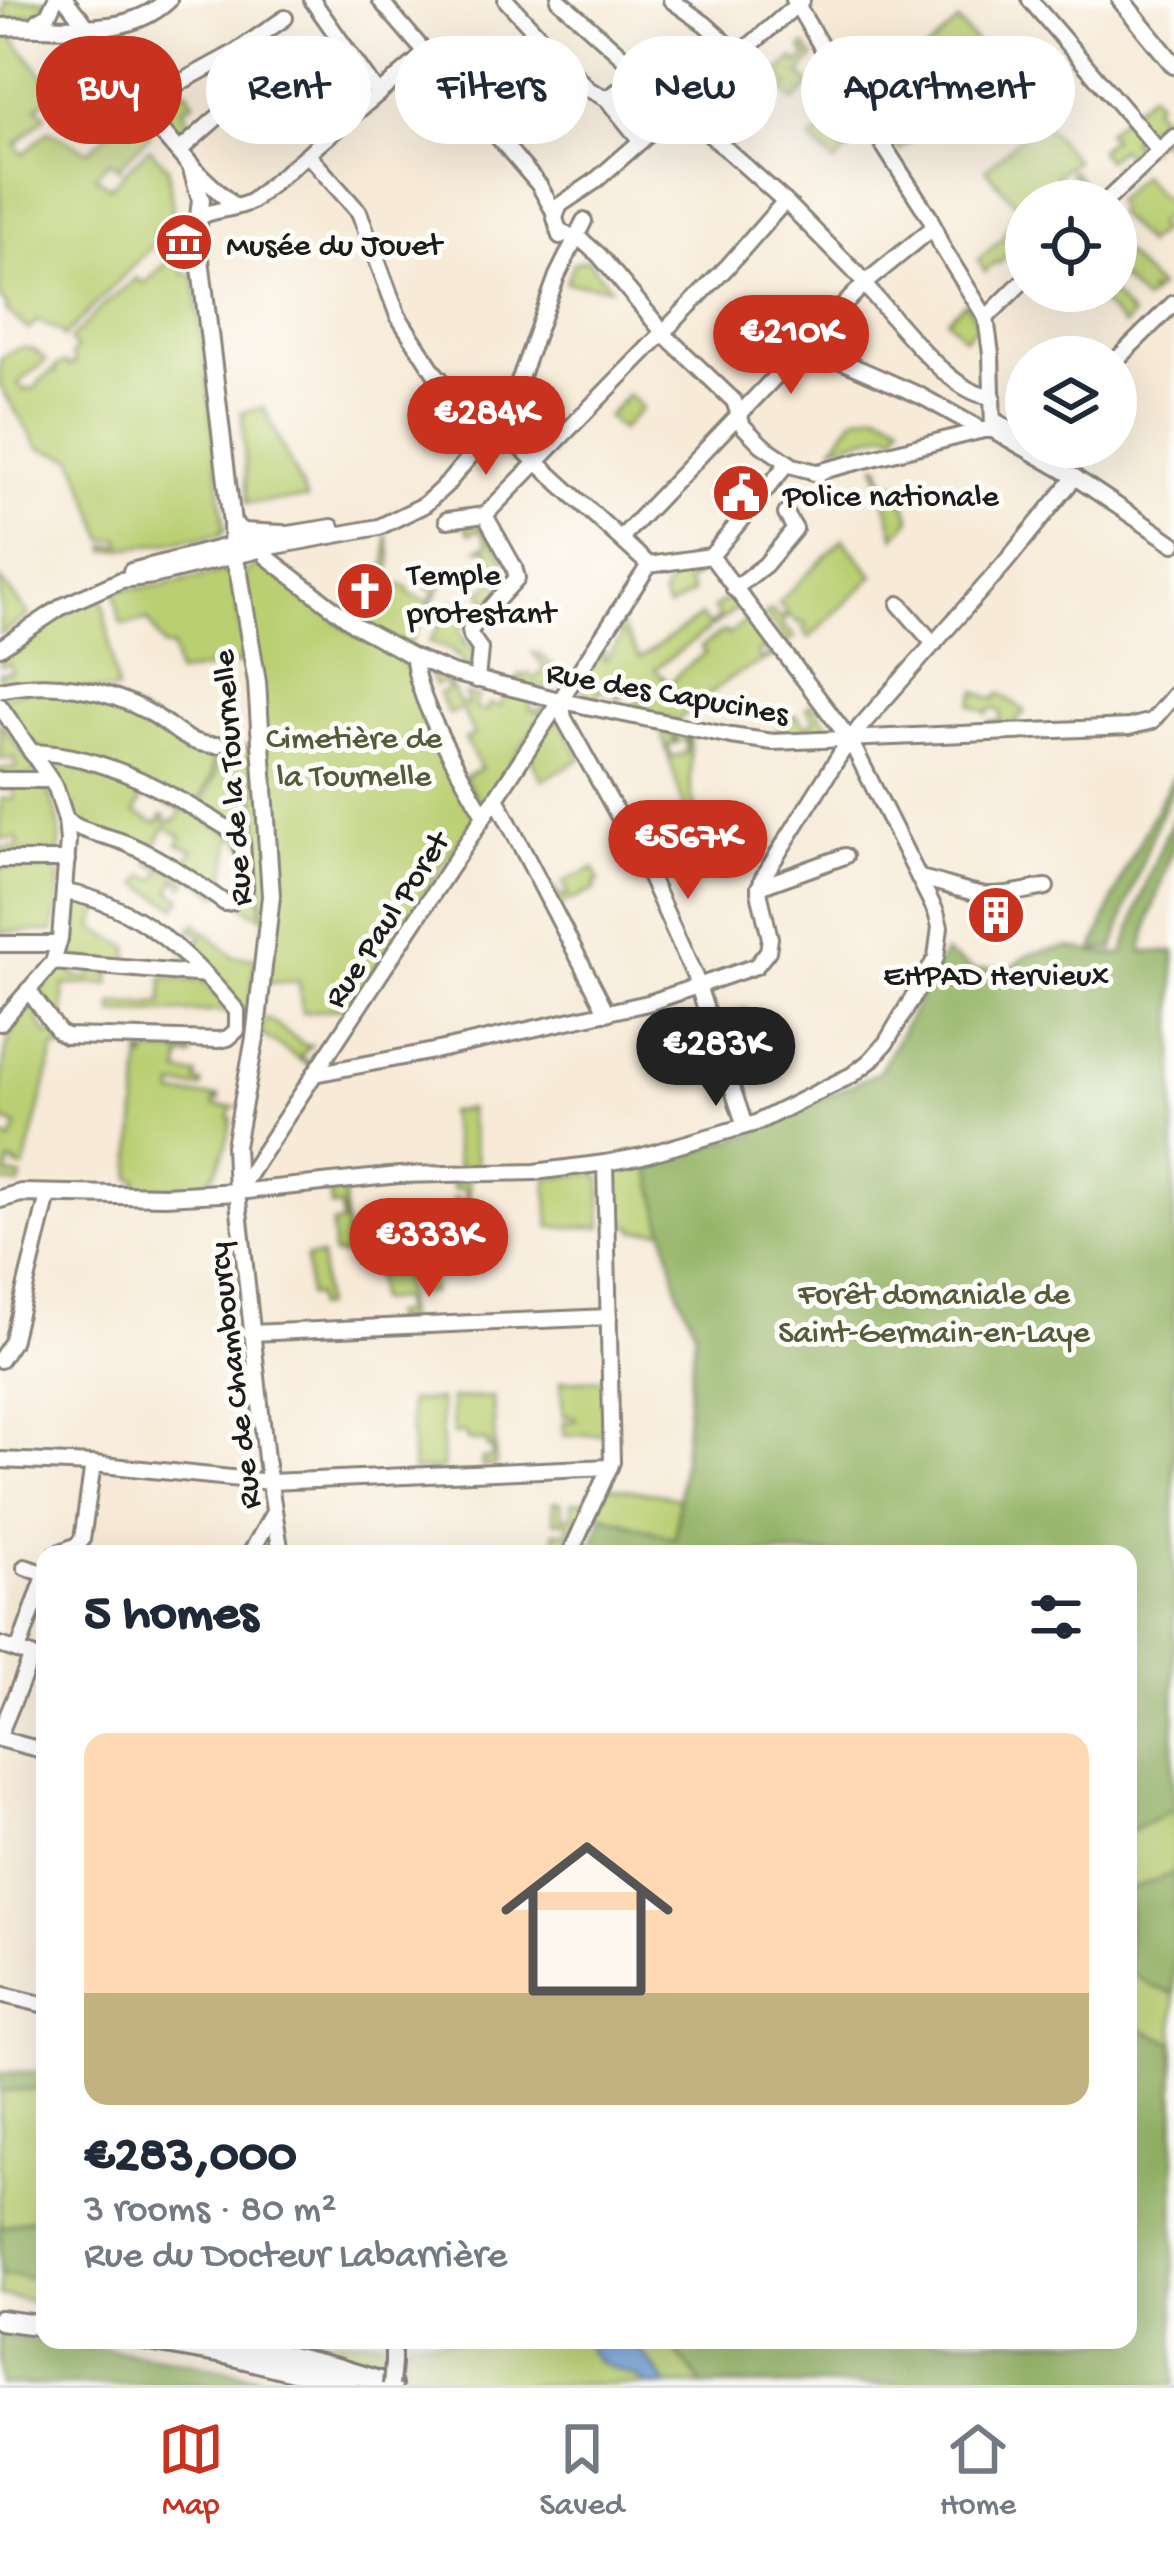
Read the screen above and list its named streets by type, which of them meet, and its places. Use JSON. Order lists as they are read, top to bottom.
{
  "streets": {
    "main road": ["Rue de la Tournelle"],
    "street": ["Rue des Capucines", "Rue Paul Poret", "Rue de Chambourcy"]
  },
  "crossings": [
    ["Rue des Capucines", "Rue de la Tournelle"],
    ["Rue des Capucines", "Rue Paul Poret"],
    ["Rue de la Tournelle", "Rue Paul Poret"],
    ["Rue de la Tournelle", "Rue de Chambourcy"]
  ],
  "parks": ["Cimetière de la Tournelle", "Forêt domaniale de Saint-Germain-en-Laye"],
  "places": {
    "museum": ["Musée du Jouet"],
    "public building": ["Police nationale"],
    "church": ["Temple protestant"],
    "building": ["EHPAD Hervieux"]
  },
  "page": {
    "chip": [
      "Buy",
      "Rent",
      "Filters",
      "New",
      "Apartment"
    ],
    "price": [
      "€210K",
      "€284K",
      "€567K",
      "€283K",
      "€333K"
    ],
    "heading": "5 homes",
    "list": [
      {
        "name": "€283,000",
        "note": "3 rooms · 80 m² · Rue du Docteur Labarrière"
      }
    ],
    "tabs": ["Map", "Saved", "Home"]
  }
}
